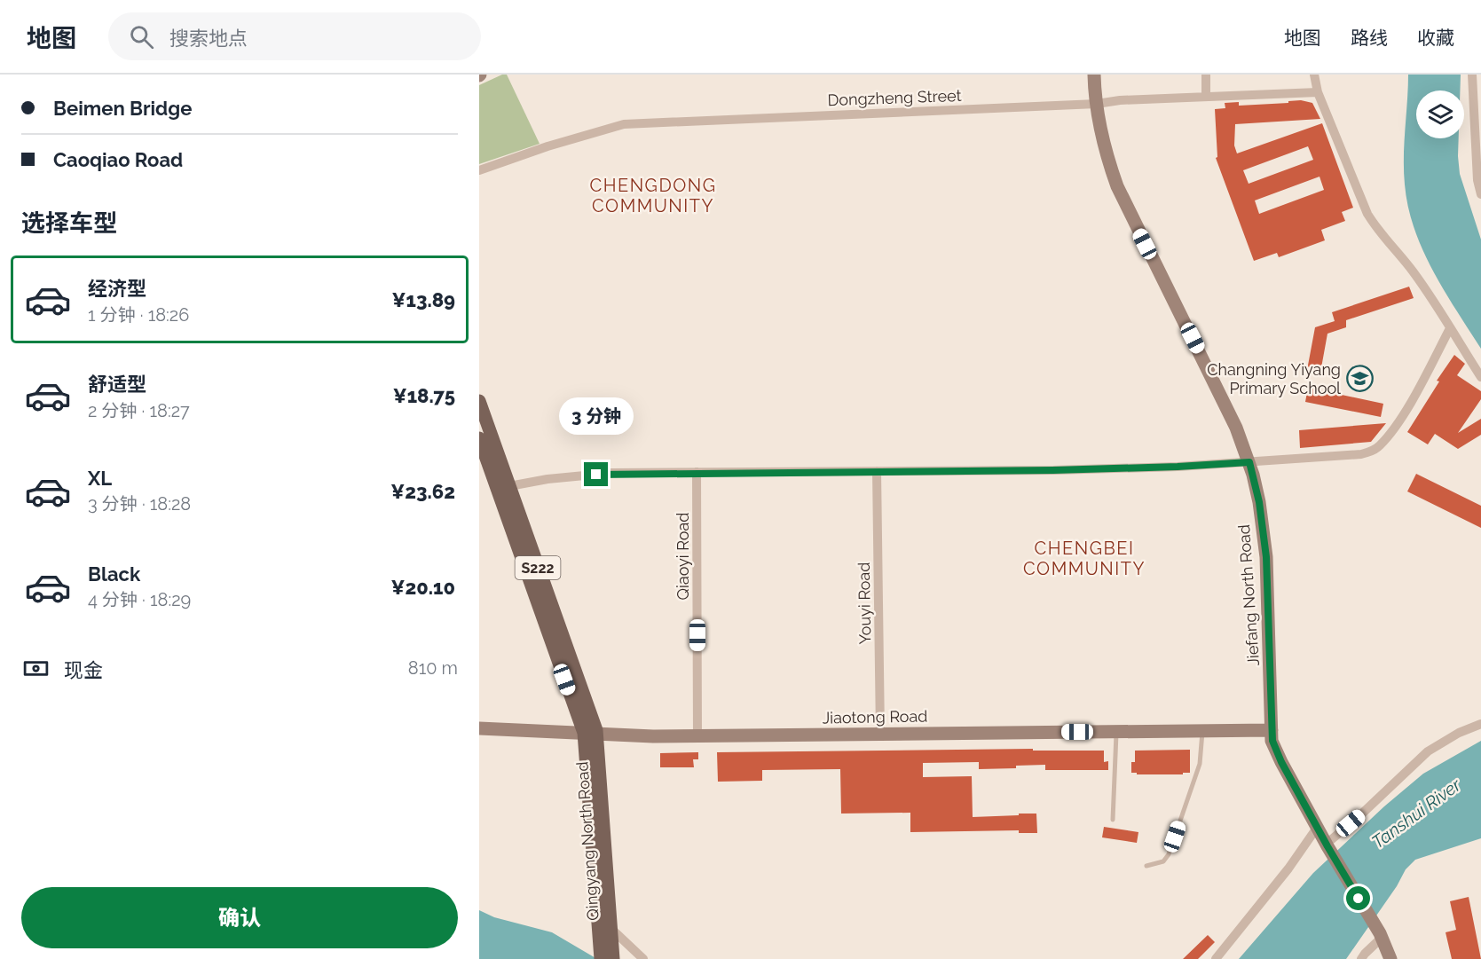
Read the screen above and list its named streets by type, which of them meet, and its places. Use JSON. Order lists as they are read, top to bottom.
{
  "streets": {
    "main road": ["S222", "Qingyang North Road"],
    "street": [
      "Dongzheng Street",
      "Qiaoyi Road",
      "Jiefang North Road",
      "Youyi Road",
      "Jiaotong Road"
    ]
  },
  "crossings": [
    ["Dongzheng Street", "Jiefang North Road"],
    ["Qiaoyi Road", "Jiaotong Road"],
    ["S222", "Jiaotong Road"],
    ["S222", "Qingyang North Road"],
    ["Jiefang North Road", "Jiaotong Road"],
    ["Youyi Road", "Jiaotong Road"],
    ["Jiaotong Road", "Qingyang North Road"]
  ],
  "districts": ["CHENGDONG COMMUNITY", "CHENGBEI COMMUNITY"],
  "water": ["Tanshui River"],
  "places": {
    "school or university": ["Changning Yiyang Primary School"]
  },
  "page": {
    "header": "地图",
    "search": "搜索地点",
    "nav": ["地图", "路线", "收藏"],
    "banner": ["Beimen Bridge", "Caoqiao Road"],
    "heading": "选择车型",
    "list": [
      {
        "name": "经济型",
        "note": "1 分钟 · 18:26",
        "value": "¥13.89"
      },
      {
        "name": "舒适型",
        "note": "2 分钟 · 18:27",
        "value": "¥18.75"
      },
      {
        "name": "XL",
        "note": "3 分钟 · 18:28",
        "value": "¥23.62"
      },
      {
        "name": "Black",
        "note": "4 分钟 · 18:29",
        "value": "¥20.10"
      }
    ],
    "bubble": "3 分钟",
    "pay": ["现金", "810 m"],
    "buttons": "确认"
  }
}
